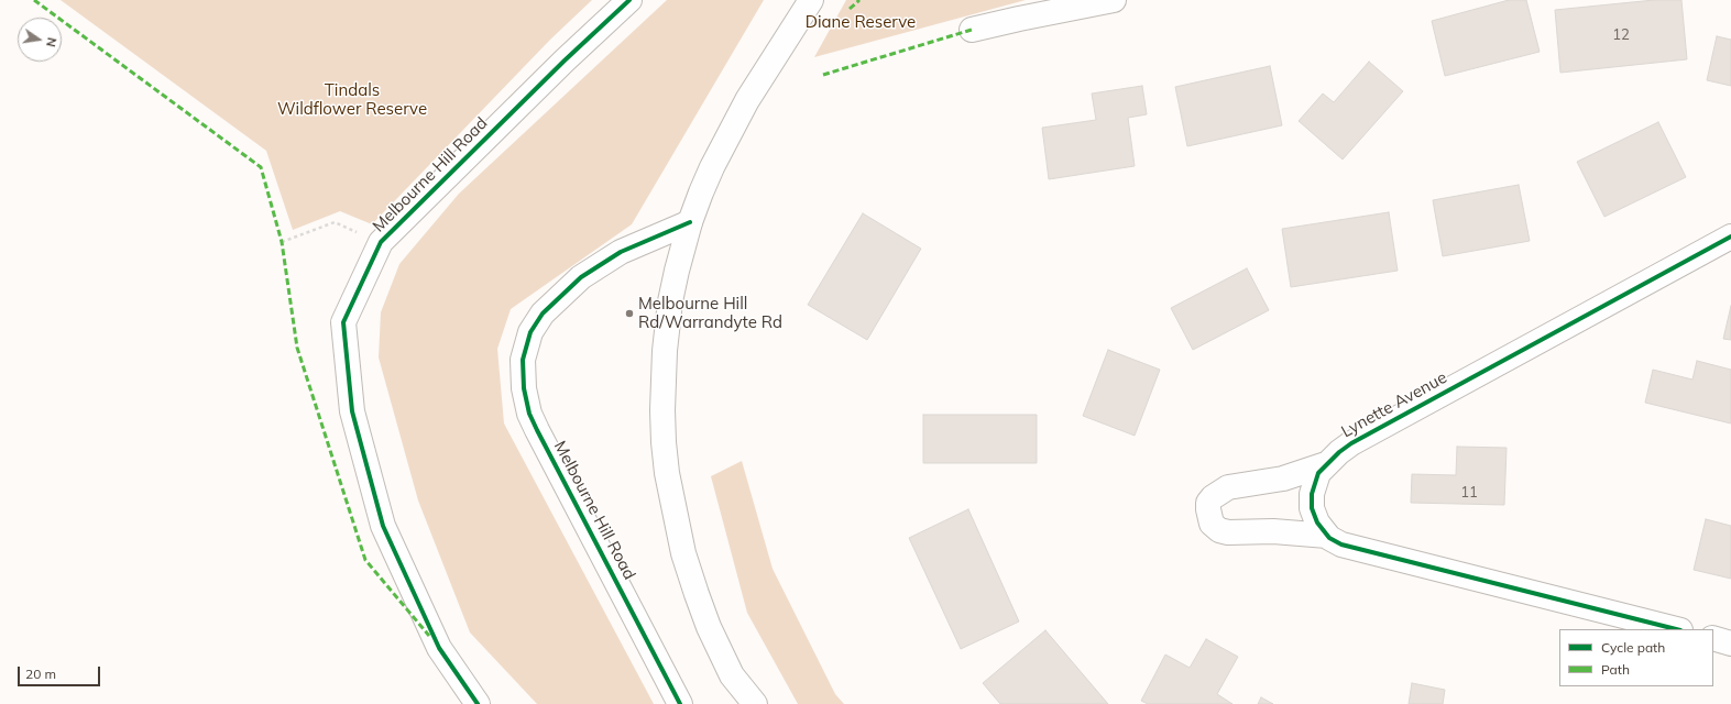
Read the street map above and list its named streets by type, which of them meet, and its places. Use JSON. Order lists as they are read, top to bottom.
{
  "streets": {
    "street": ["Melbourne Hill Road", "Lynette Avenue"]
  },
  "parks": ["Diane Reserve", "Tindals Wildflower Reserve"],
  "places": ["Melbourne Hill Rd/Warrandyte Rd"],
  "house_numbers": ["12", "11"],
  "legend": ["Cycle path", "Path"],
  "scale_bar": "20 m",
  "north": "right"
}
